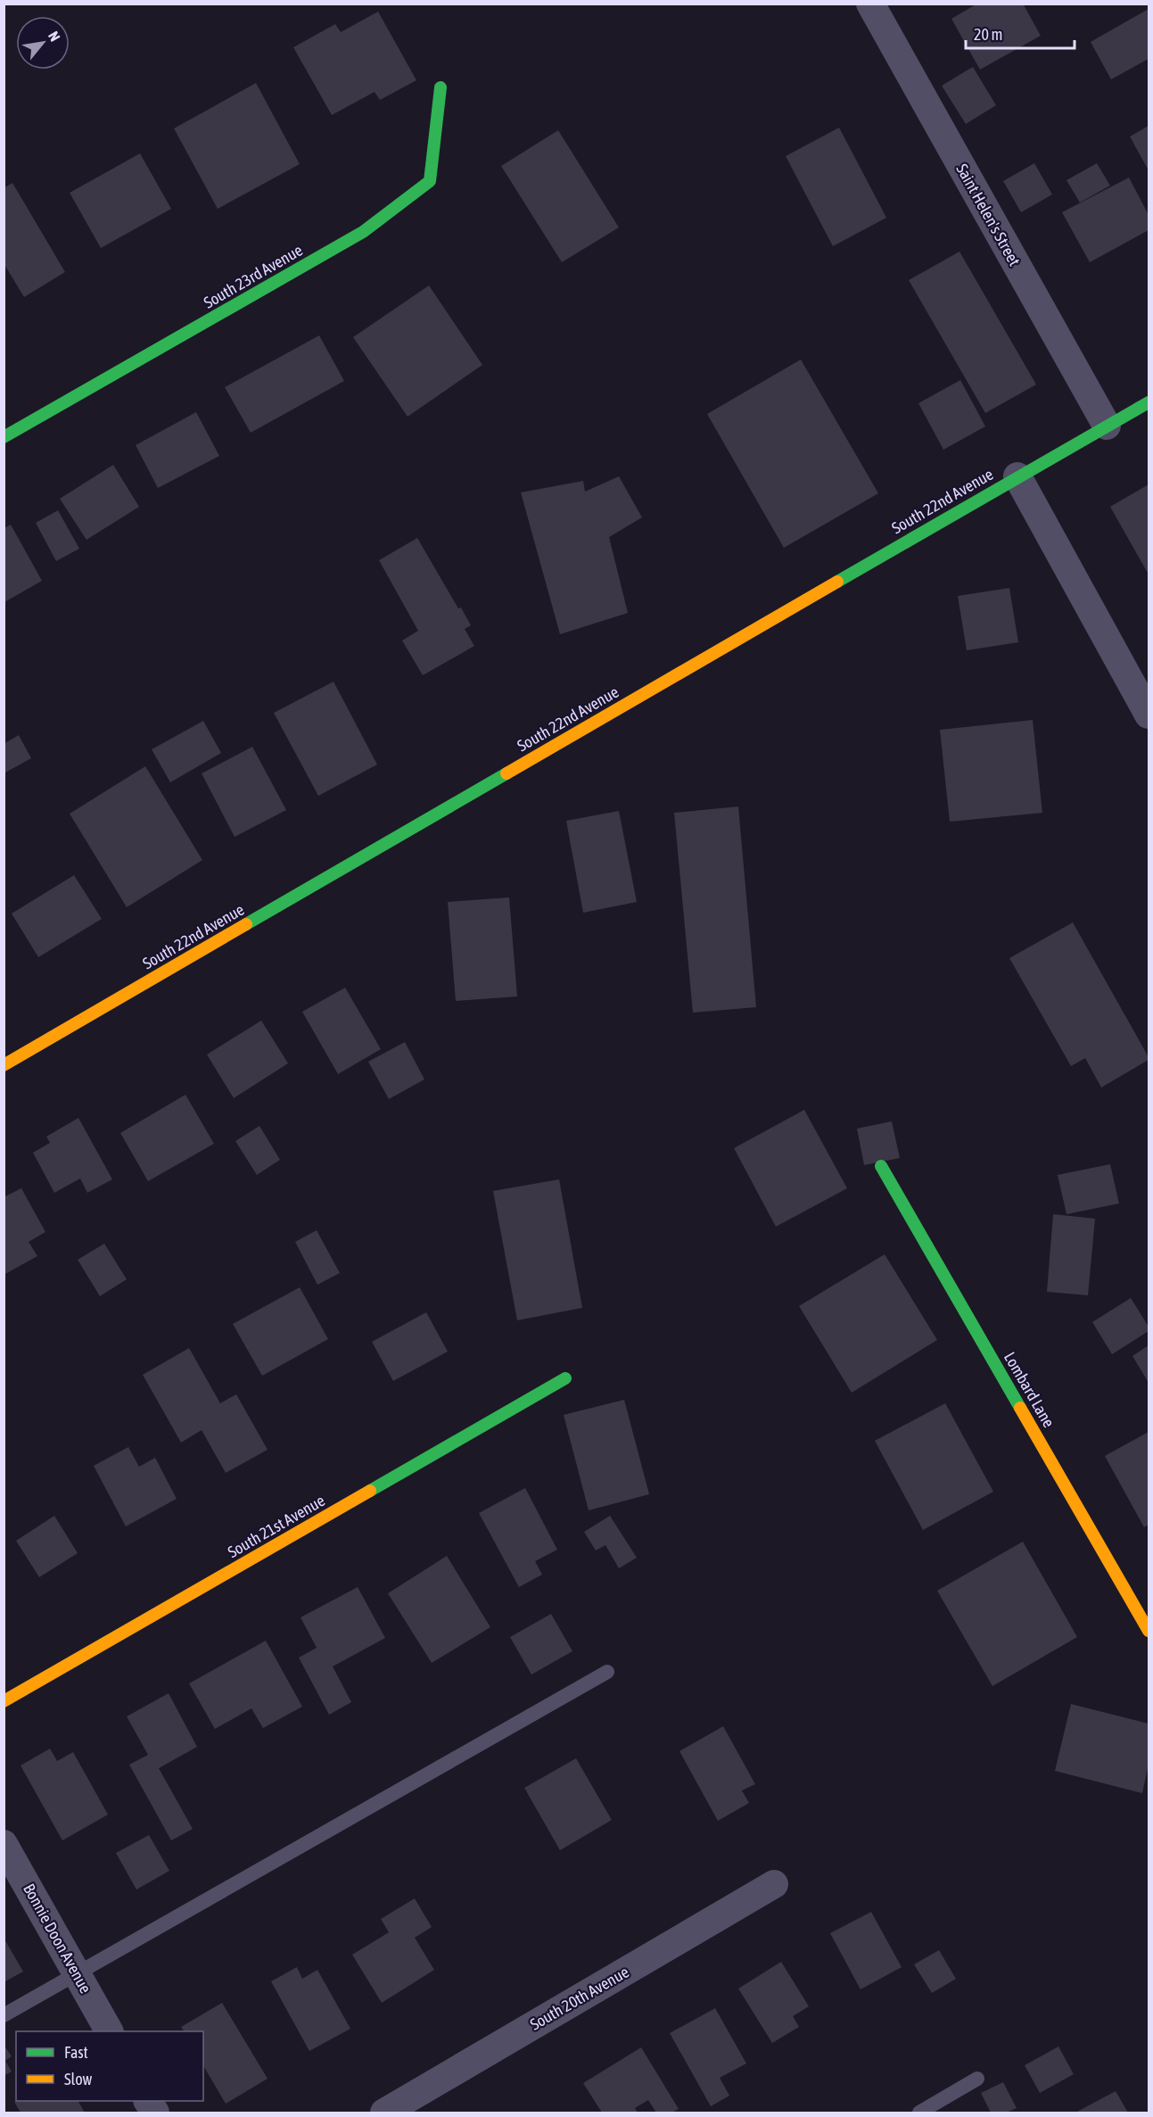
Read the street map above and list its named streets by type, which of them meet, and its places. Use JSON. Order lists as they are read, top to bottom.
{
  "streets": {
    "street": [
      "Saint Helen's Street",
      "South 23rd Avenue",
      "South 22nd Avenue",
      "Lombard Lane",
      "South 21st Avenue",
      "Bonnie Doon Avenue",
      "South 20th Avenue"
    ]
  },
  "crossings": [
    ["Saint Helen's Street", "South 22nd Avenue"]
  ],
  "legend": ["Fast", "Slow"],
  "scale_bar": "20 m",
  "north": "top right"
}
